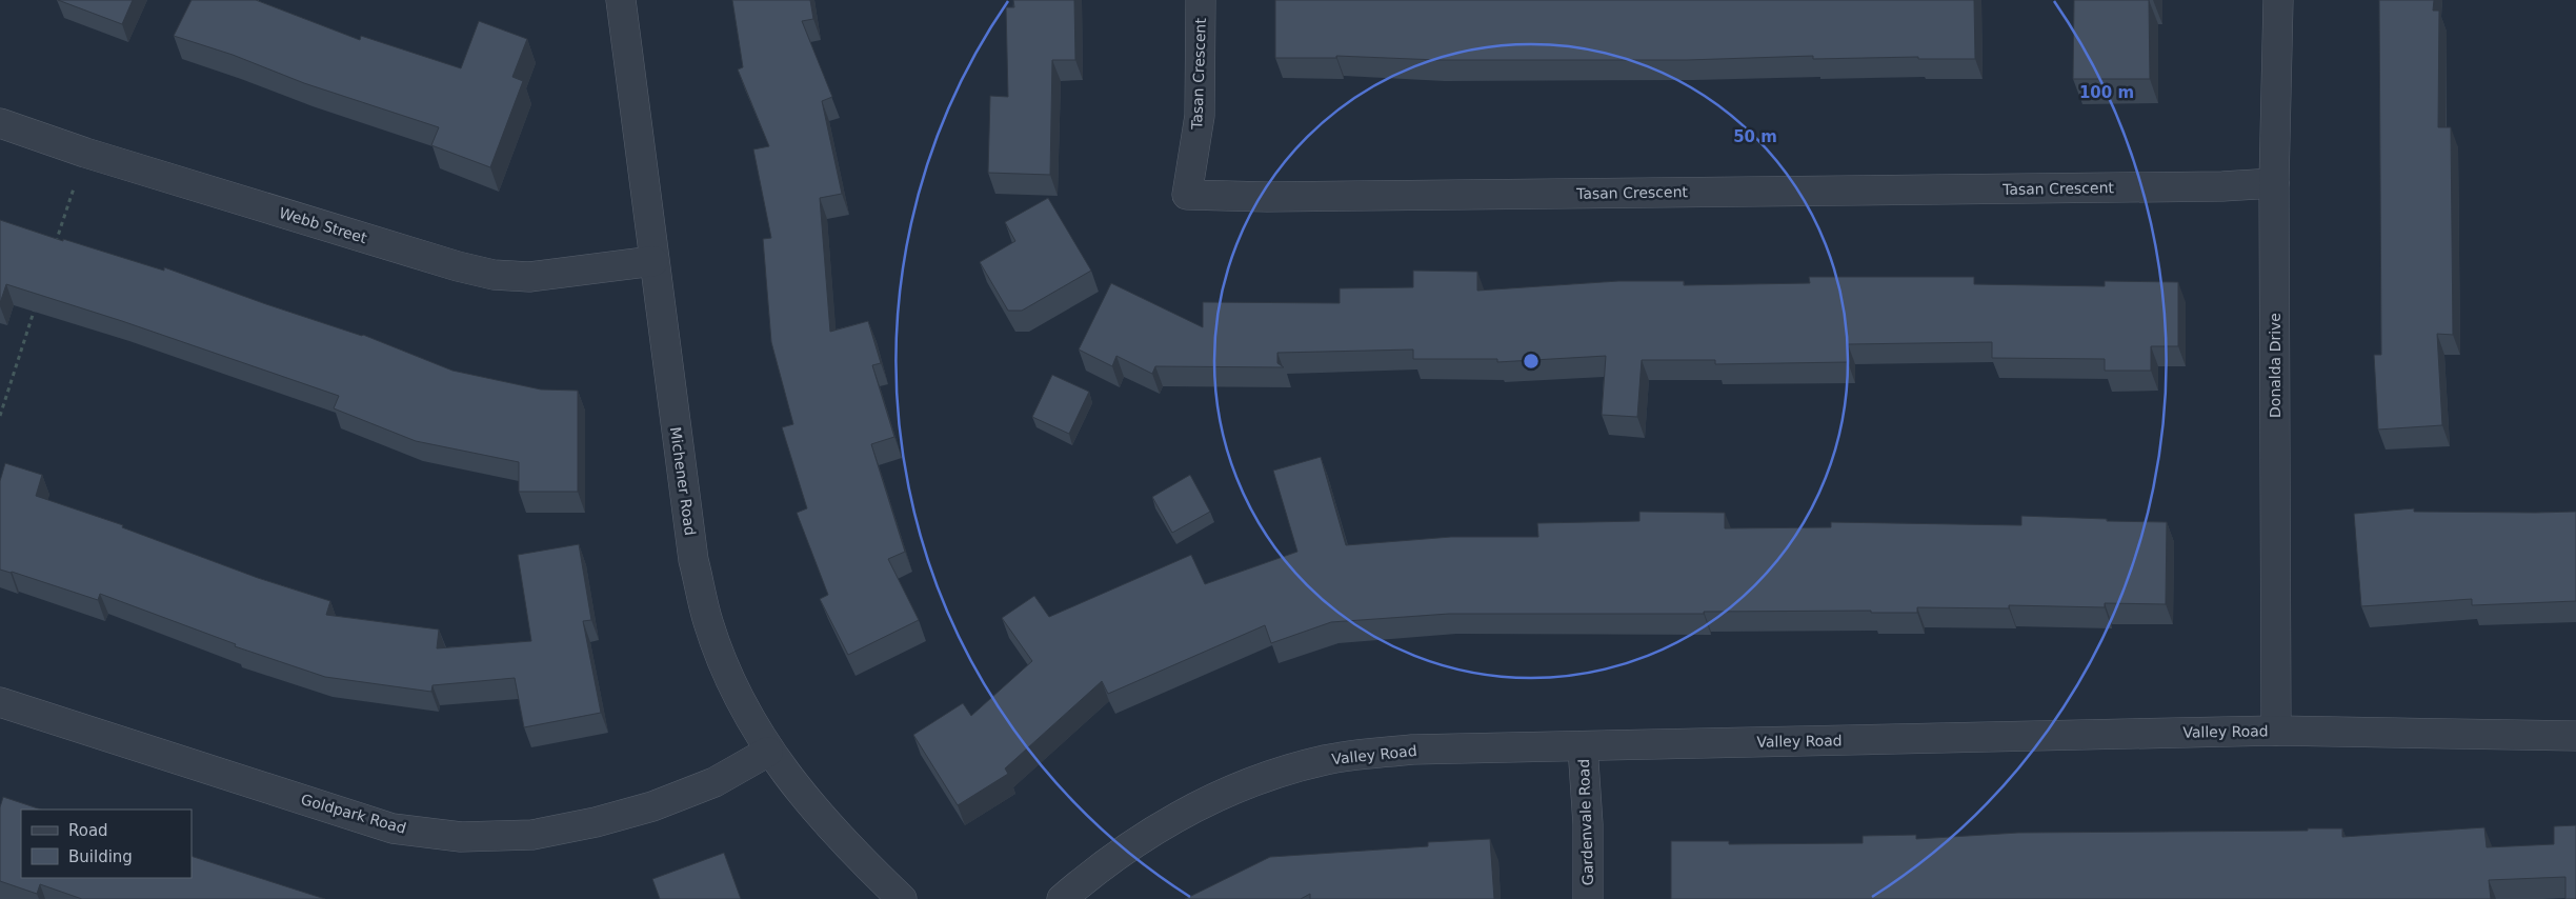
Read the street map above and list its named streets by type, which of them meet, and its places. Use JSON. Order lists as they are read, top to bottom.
{
  "streets": {
    "street": [
      "Tasan Crescent",
      "Webb Street",
      "Donalda Drive",
      "Michener Road",
      "Valley Road",
      "Goldpark Road",
      "Gardenvale Road"
    ]
  },
  "crossings": [
    ["Tasan Crescent", "Donalda Drive"],
    ["Webb Street", "Michener Road"],
    ["Donalda Drive", "Valley Road"],
    ["Michener Road", "Goldpark Road"],
    ["Valley Road", "Gardenvale Road"]
  ],
  "legend": ["Road", "Building"],
  "rings": ["100 m", "50 m"]
}
